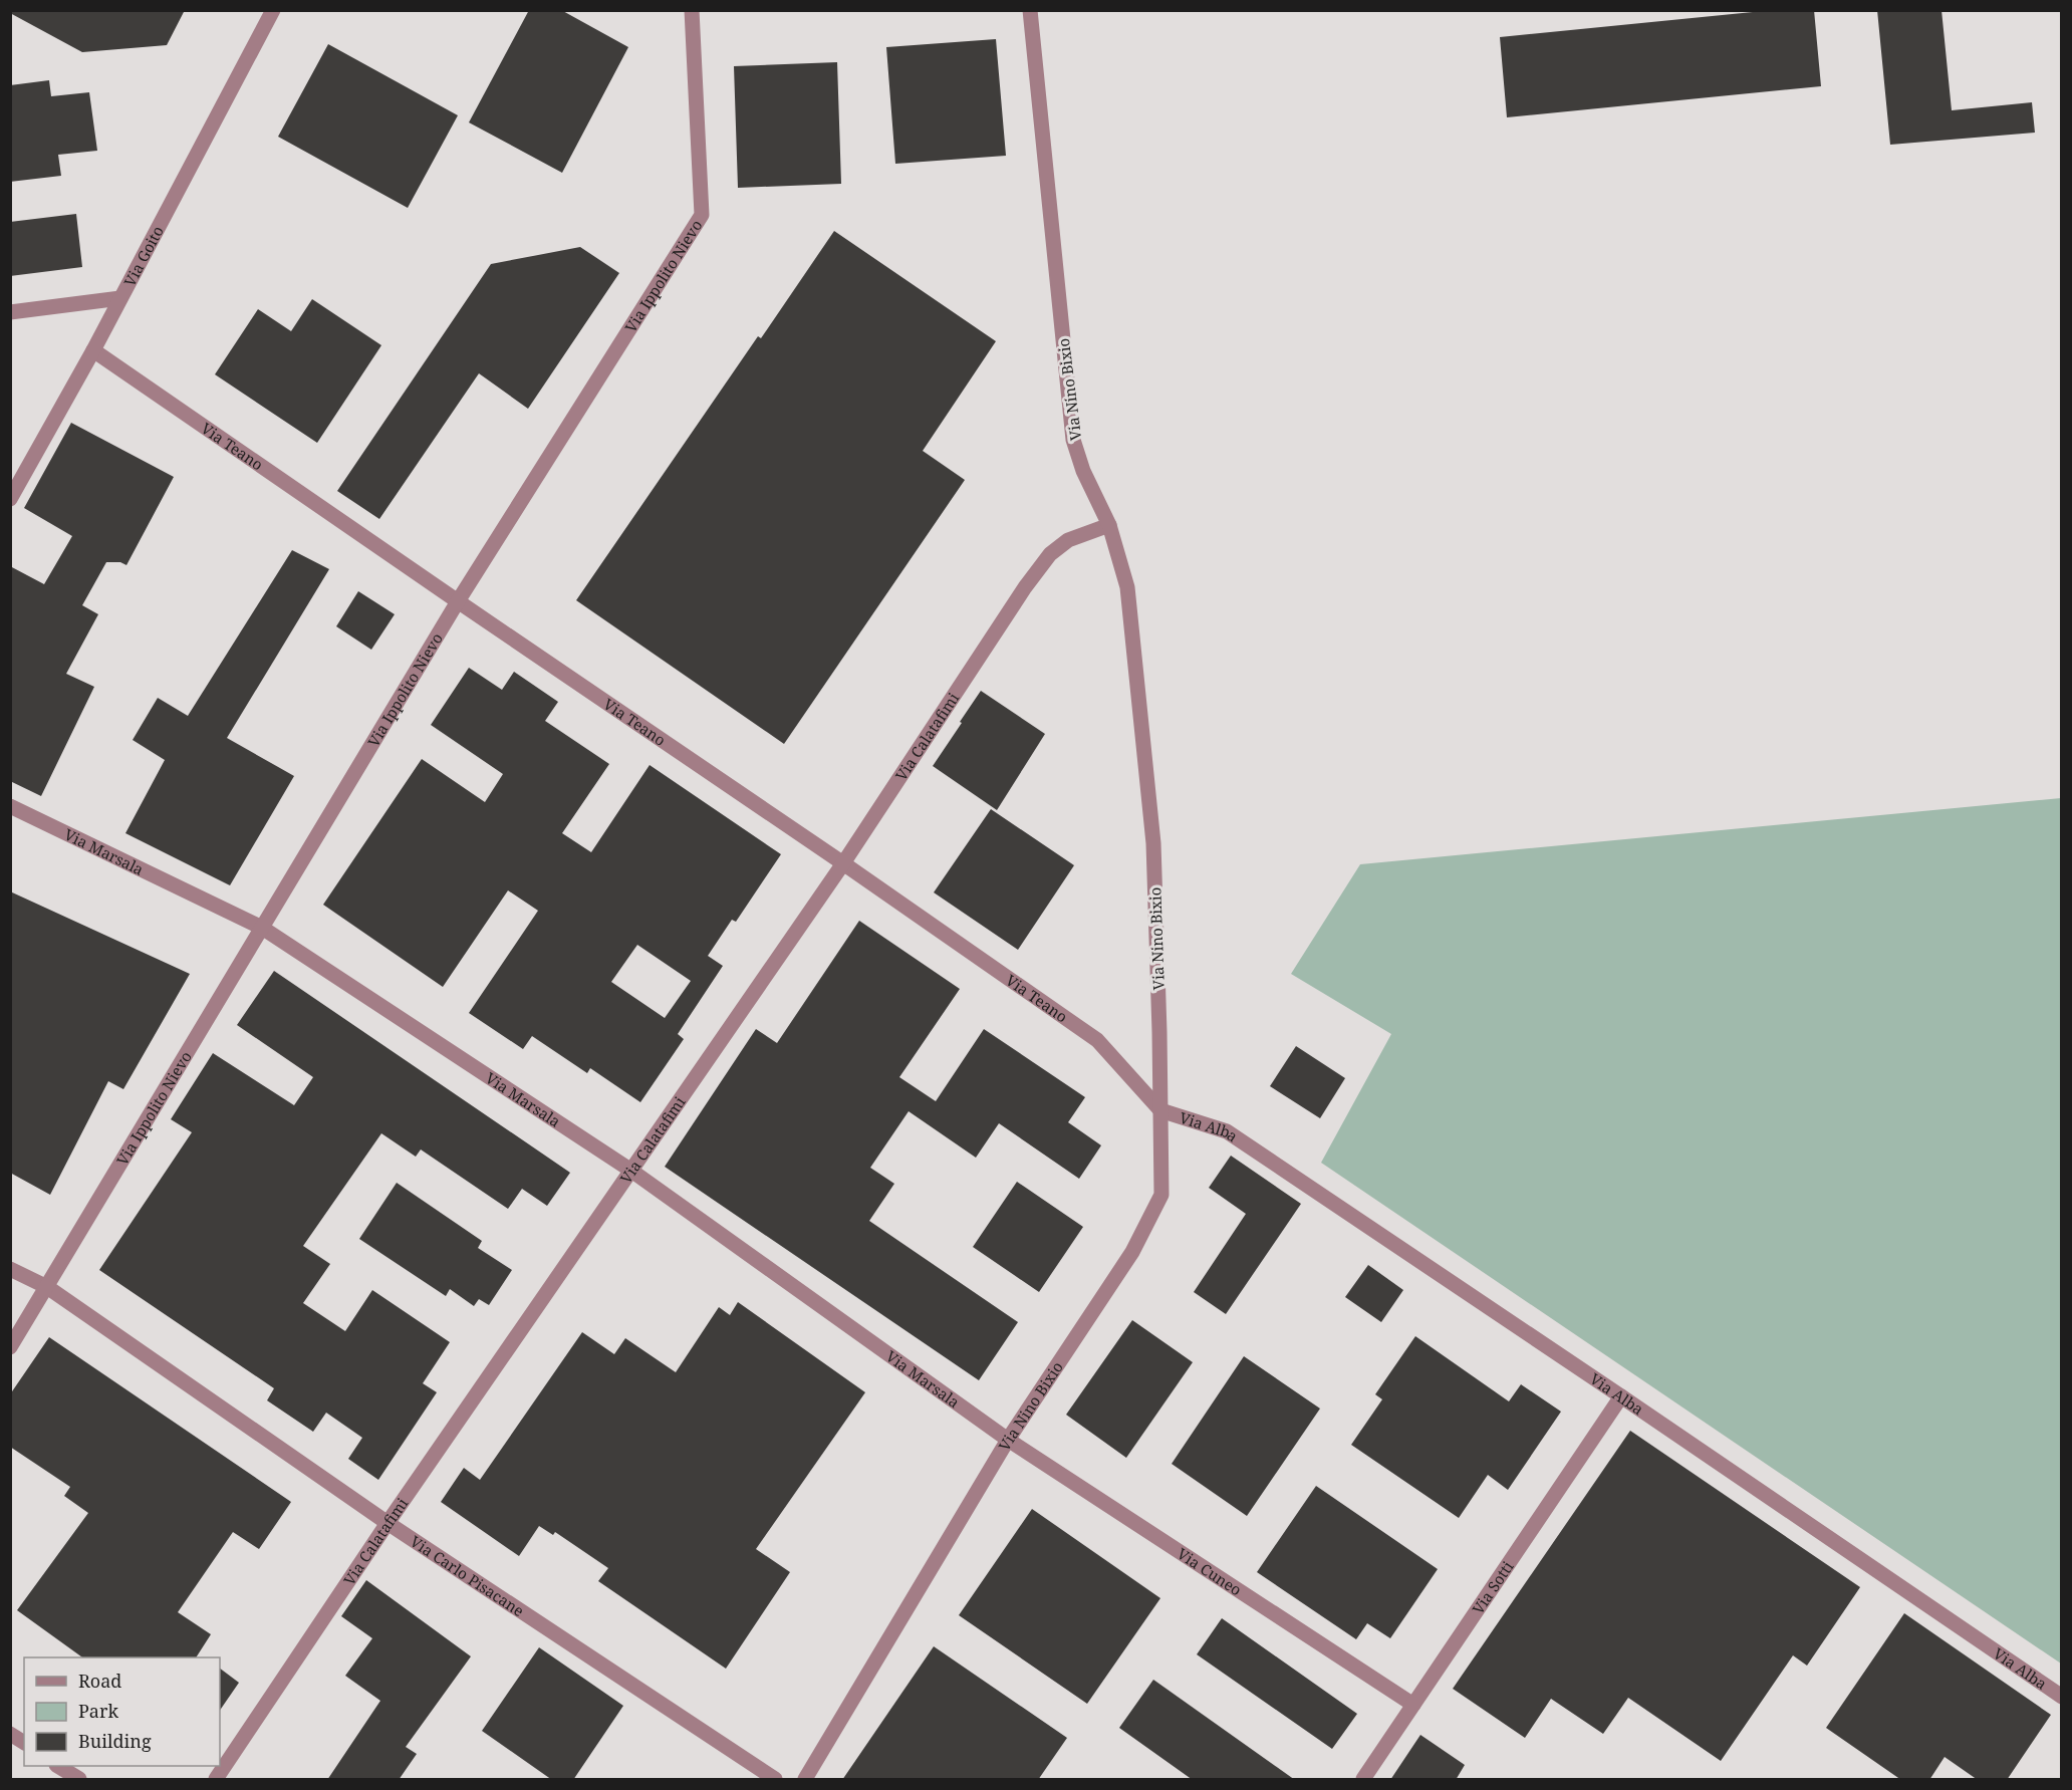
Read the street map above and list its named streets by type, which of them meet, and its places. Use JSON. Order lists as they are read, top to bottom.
{
  "streets": {
    "street": [
      "Via Goito",
      "Via Ippolito Nievo",
      "Via Nino Bixio",
      "Via Teano",
      "Via Calatafimi",
      "Via Marsala",
      "Via Alba",
      "Via Cuneo",
      "Via Carlo Pisacane",
      "Via Sotti"
    ]
  },
  "crossings": [
    ["Via Goito", "Via Teano"],
    ["Via Ippolito Nievo", "Via Teano"],
    ["Via Ippolito Nievo", "Via Marsala"],
    ["Via Ippolito Nievo", "Via Carlo Pisacane"],
    ["Via Nino Bixio", "Via Teano"],
    ["Via Nino Bixio", "Via Calatafimi"],
    ["Via Nino Bixio", "Via Marsala"],
    ["Via Nino Bixio", "Via Alba"],
    ["Via Nino Bixio", "Via Cuneo"],
    ["Via Teano", "Via Calatafimi"],
    ["Via Teano", "Via Alba"],
    ["Via Calatafimi", "Via Marsala"],
    ["Via Calatafimi", "Via Carlo Pisacane"],
    ["Via Marsala", "Via Cuneo"],
    ["Via Alba", "Via Sotti"],
    ["Via Cuneo", "Via Sotti"]
  ],
  "legend": ["Road", "Park", "Building"]
}
